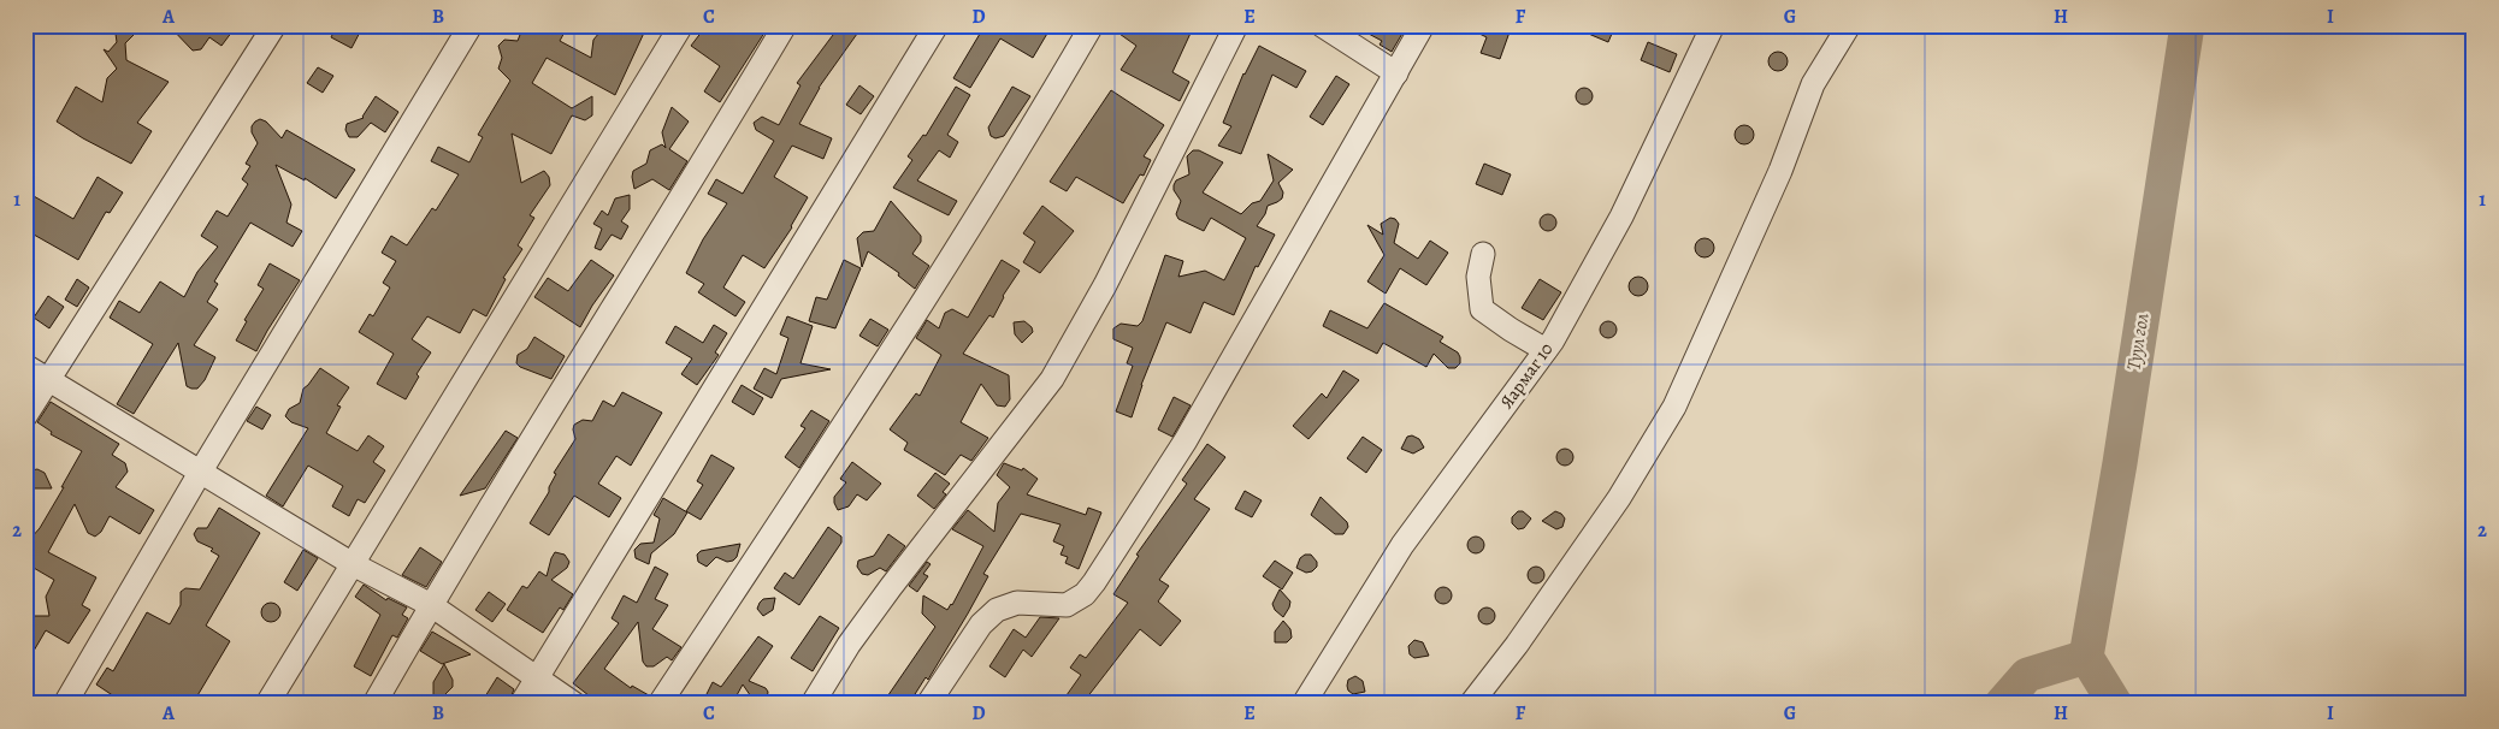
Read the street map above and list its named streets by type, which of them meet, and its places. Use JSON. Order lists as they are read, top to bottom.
{
  "streets": {
    "street": ["Яармаг 10"]
  },
  "water": ["Туул гол"],
  "grid": {
    "columns": [
      "A",
      "B",
      "C",
      "D",
      "E",
      "F",
      "G",
      "H",
      "I"
    ],
    "rows": ["1", "2"]
  }
}
